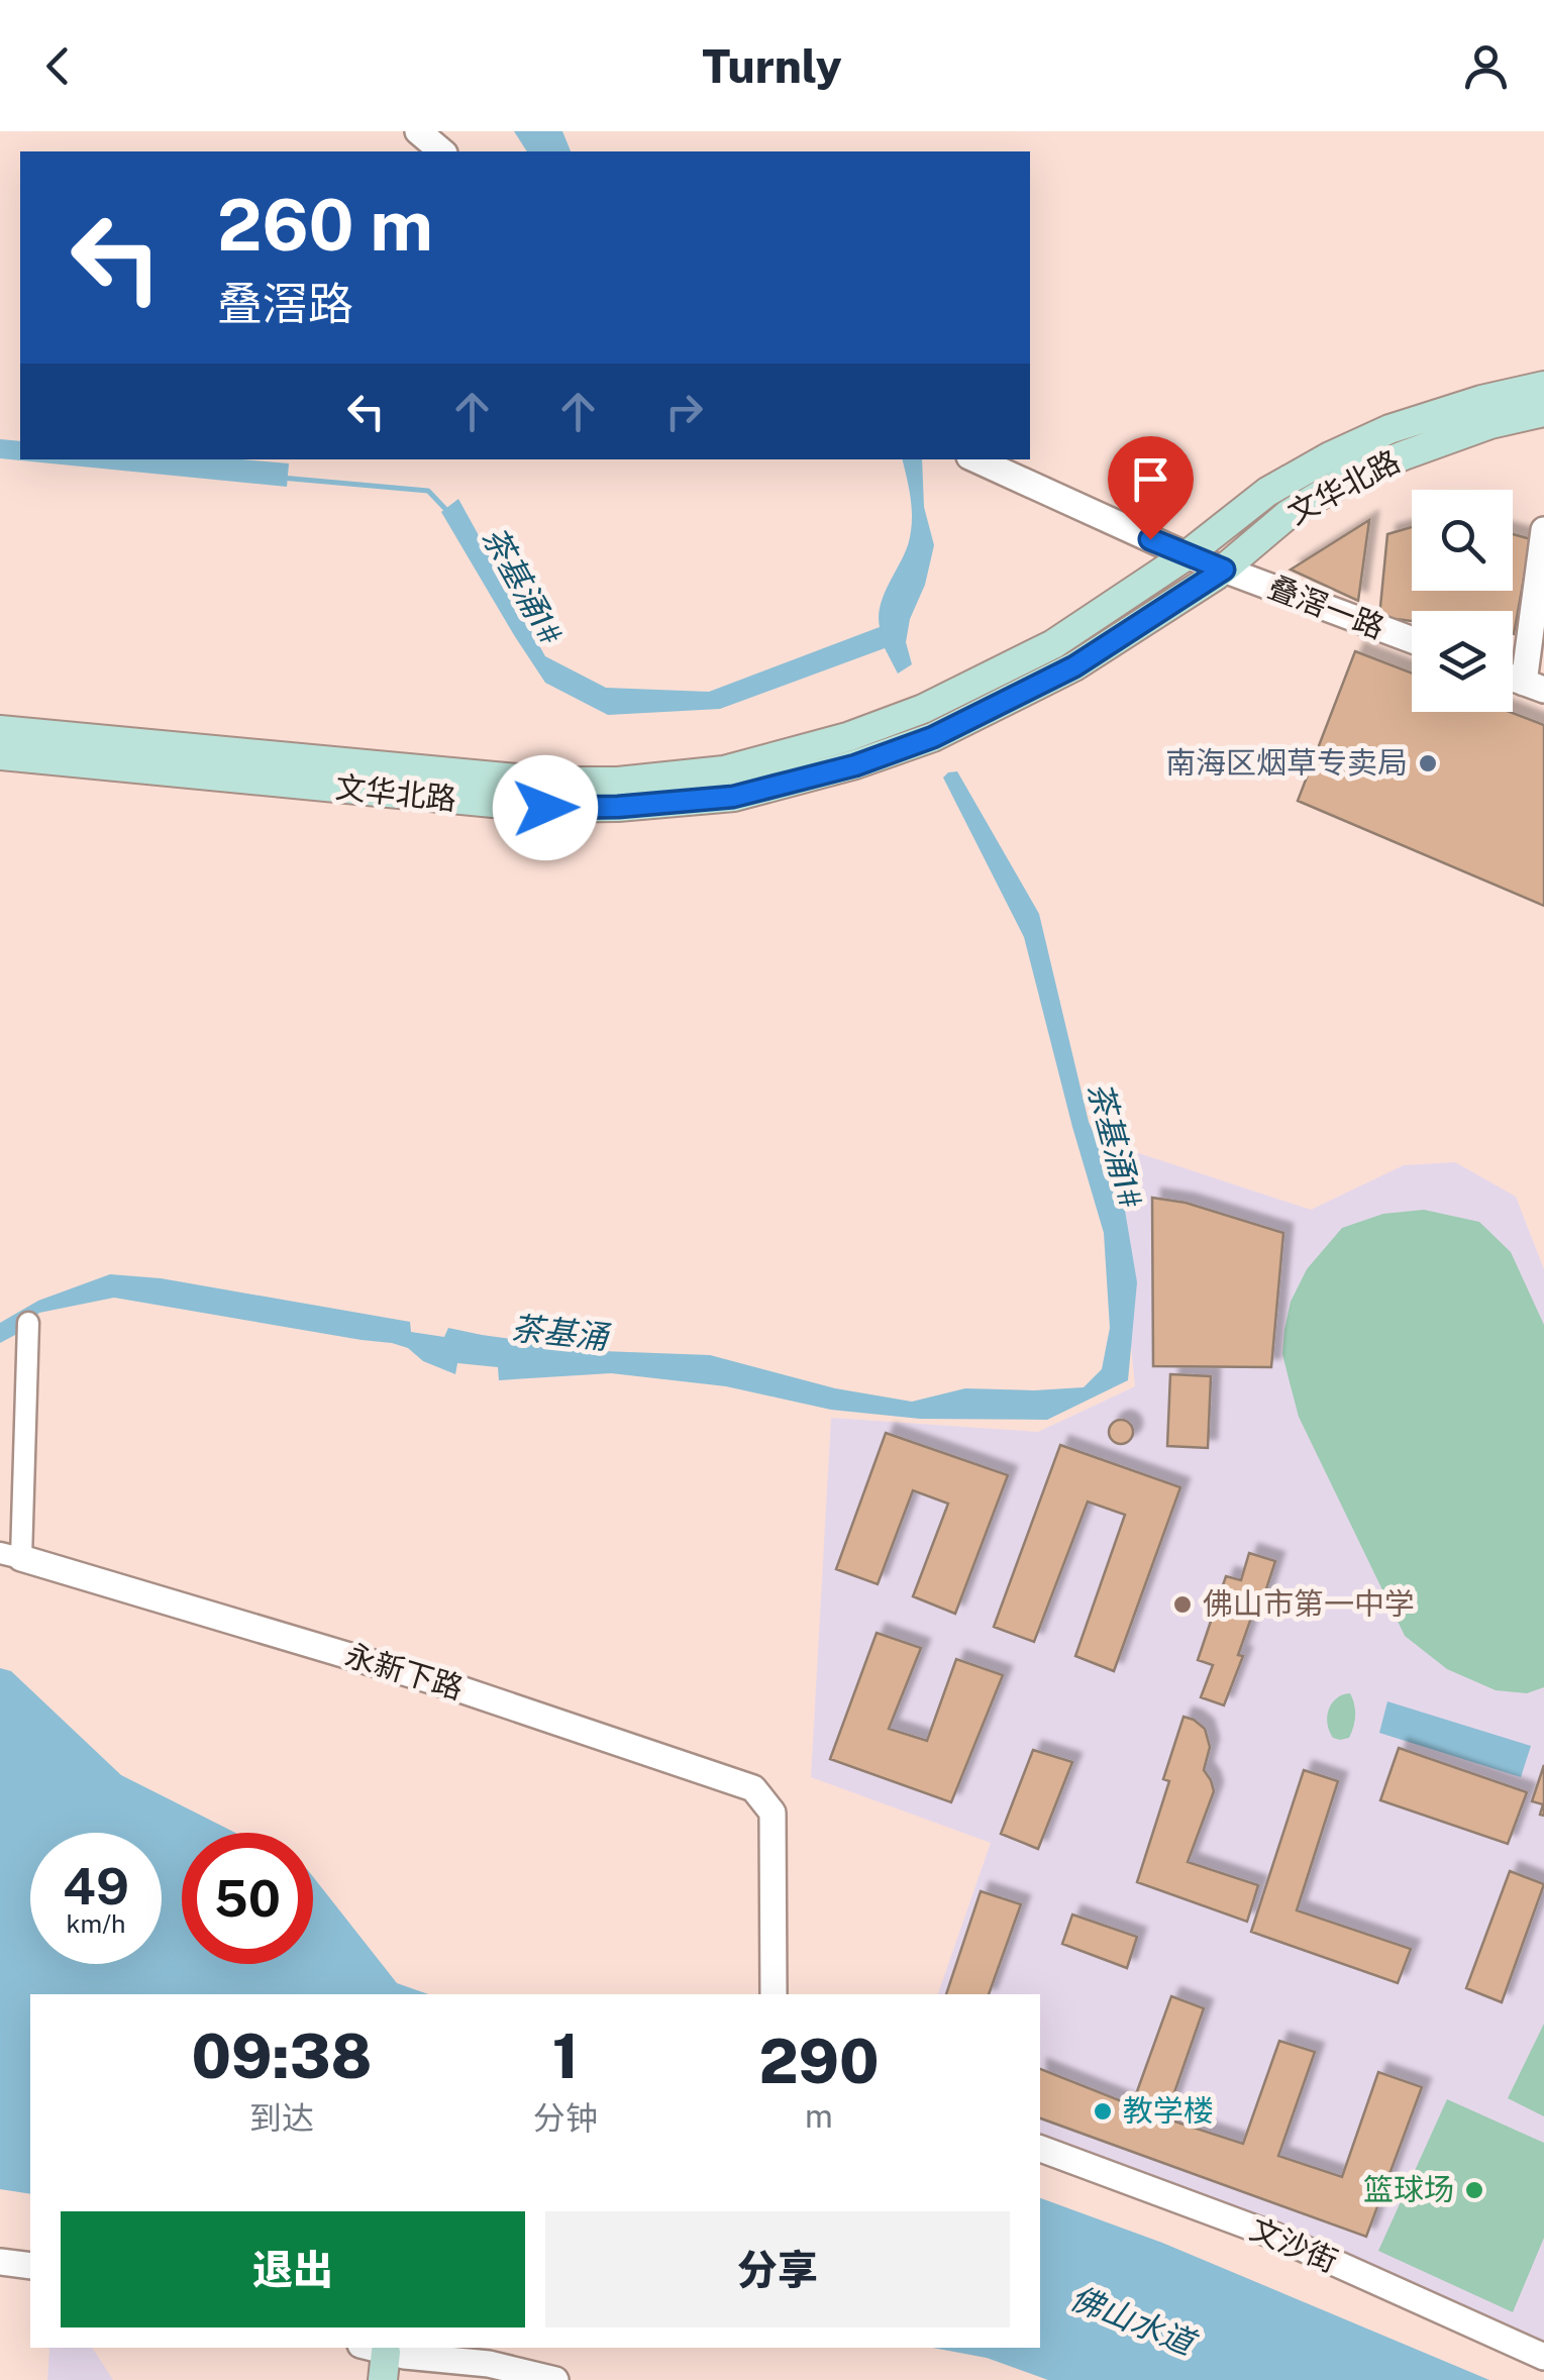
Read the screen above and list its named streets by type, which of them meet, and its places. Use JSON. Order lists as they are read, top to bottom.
{
  "streets": {
    "main road": ["文华北路"],
    "street": ["叠滘一路", "永新下路", "文沙街"]
  },
  "crossings": [
    ["文华北路", "叠滘一路"]
  ],
  "water": ["茶基涌1#", "茶基涌", "佛山水道"],
  "places": [
    "南海区烟草专卖局",
    "佛山市第一中学",
    "教学楼",
    "篮球场"
  ],
  "page": {
    "header": "Turnly",
    "turn": ["260 m", "叠滘路"],
    "speed": "49 km/h",
    "limit": "50",
    "eta": [
      "09:38",
      "到达",
      "1",
      "分钟",
      "290",
      "m"
    ],
    "buttons": ["退出", "分享"]
  }
}
